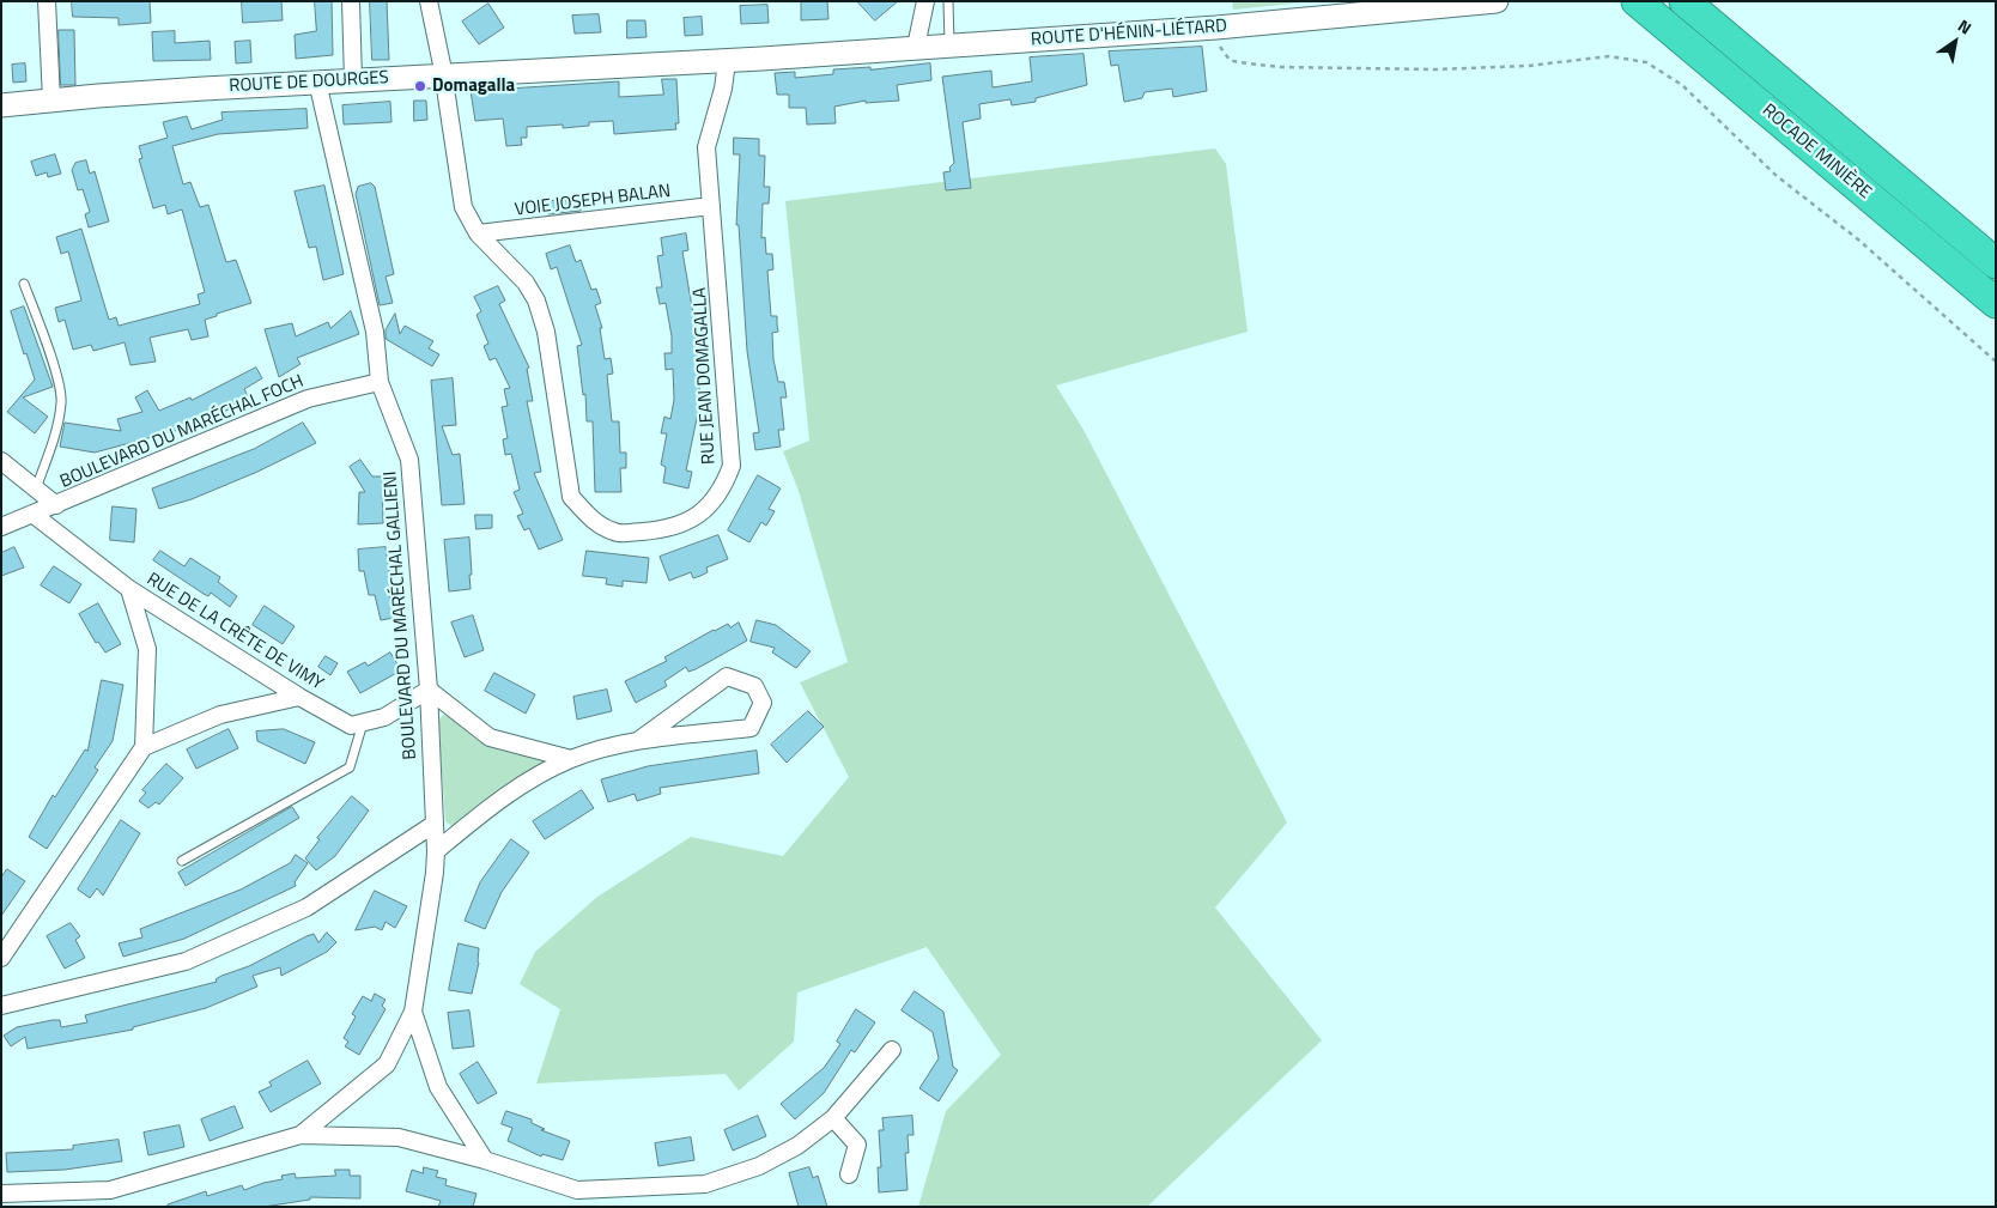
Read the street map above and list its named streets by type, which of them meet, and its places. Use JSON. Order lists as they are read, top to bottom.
{
  "streets": {
    "highway": ["ROCADE MINIÈRE"],
    "main road": ["ROUTE D'HÉNIN-LIÉTARD", "ROUTE DE DOURGES"],
    "street": [
      "VOIE JOSEPH BALAN",
      "RUE JEAN DOMAGALLA",
      "BOULEVARD DU MARÉCHAL FOCH",
      "BOULEVARD DU MARÉCHAL GALLIENI",
      "RUE DE LA CRÊTE DE VIMY"
    ]
  },
  "crossings": [
    ["ROUTE D'HÉNIN-LIÉTARD", "ROUTE DE DOURGES"],
    ["ROUTE DE DOURGES", "RUE JEAN DOMAGALLA"],
    ["ROUTE DE DOURGES", "BOULEVARD DU MARÉCHAL GALLIENI"],
    ["VOIE JOSEPH BALAN", "RUE JEAN DOMAGALLA"],
    ["BOULEVARD DU MARÉCHAL FOCH", "BOULEVARD DU MARÉCHAL GALLIENI"],
    ["BOULEVARD DU MARÉCHAL FOCH", "RUE DE LA CRÊTE DE VIMY"],
    ["BOULEVARD DU MARÉCHAL GALLIENI", "RUE DE LA CRÊTE DE VIMY"]
  ],
  "places": ["Domagalla"],
  "north": "top right"
}
